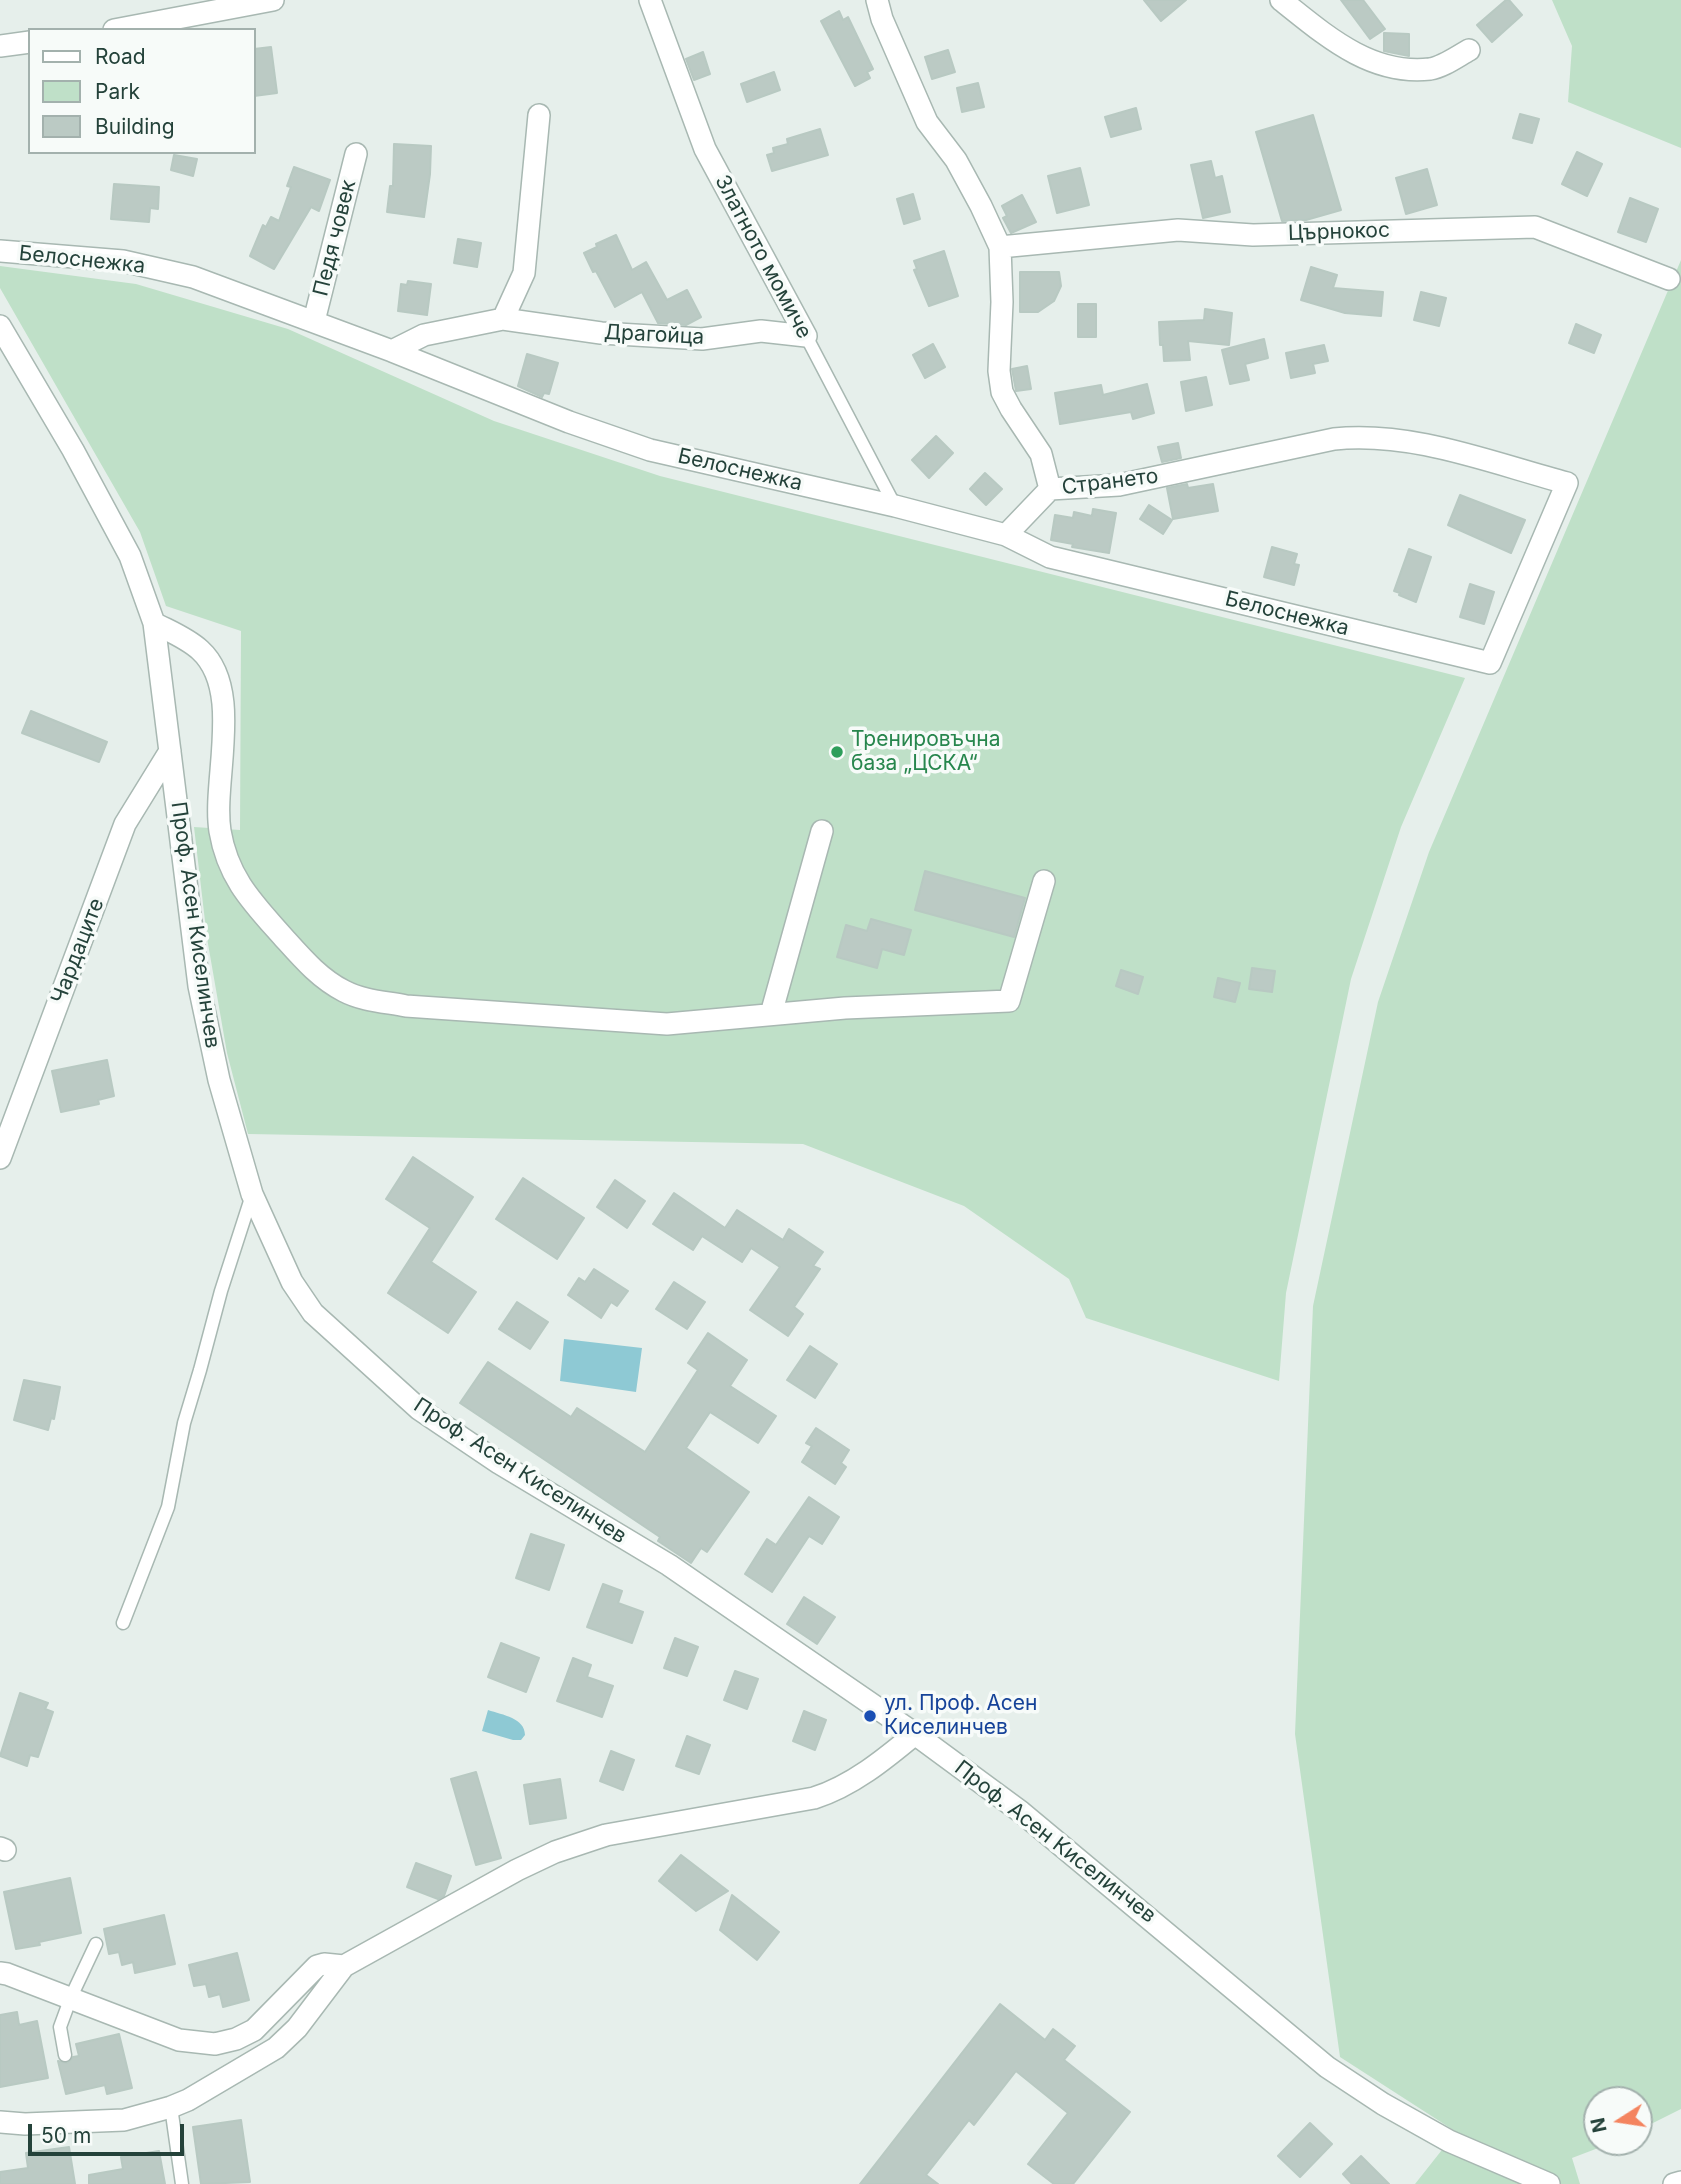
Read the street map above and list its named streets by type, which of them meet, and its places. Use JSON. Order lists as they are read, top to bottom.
{
  "streets": {
    "street": [
      "Църнокос",
      "Педя човек",
      "Златното момиче",
      "Белоснежка",
      "Драгойца",
      "Странето",
      "Проф. Асен Киселинчев",
      "Чардаците"
    ]
  },
  "crossings": [
    ["Църнокос", "Странето"],
    ["Педя човек", "Белоснежка"],
    ["Златното момиче", "Белоснежка"],
    ["Златното момиче", "Драгойца"],
    ["Белоснежка", "Драгойца"],
    ["Белоснежка", "Странето"],
    ["Проф. Асен Киселинчев", "Чардаците"]
  ],
  "places": ["Тренировъчна база „ЦСКА“", "ул. Проф. Асен Киселинчев"],
  "legend": ["Road", "Park", "Building"],
  "scale_bar": "50 m",
  "north": "left"
}
